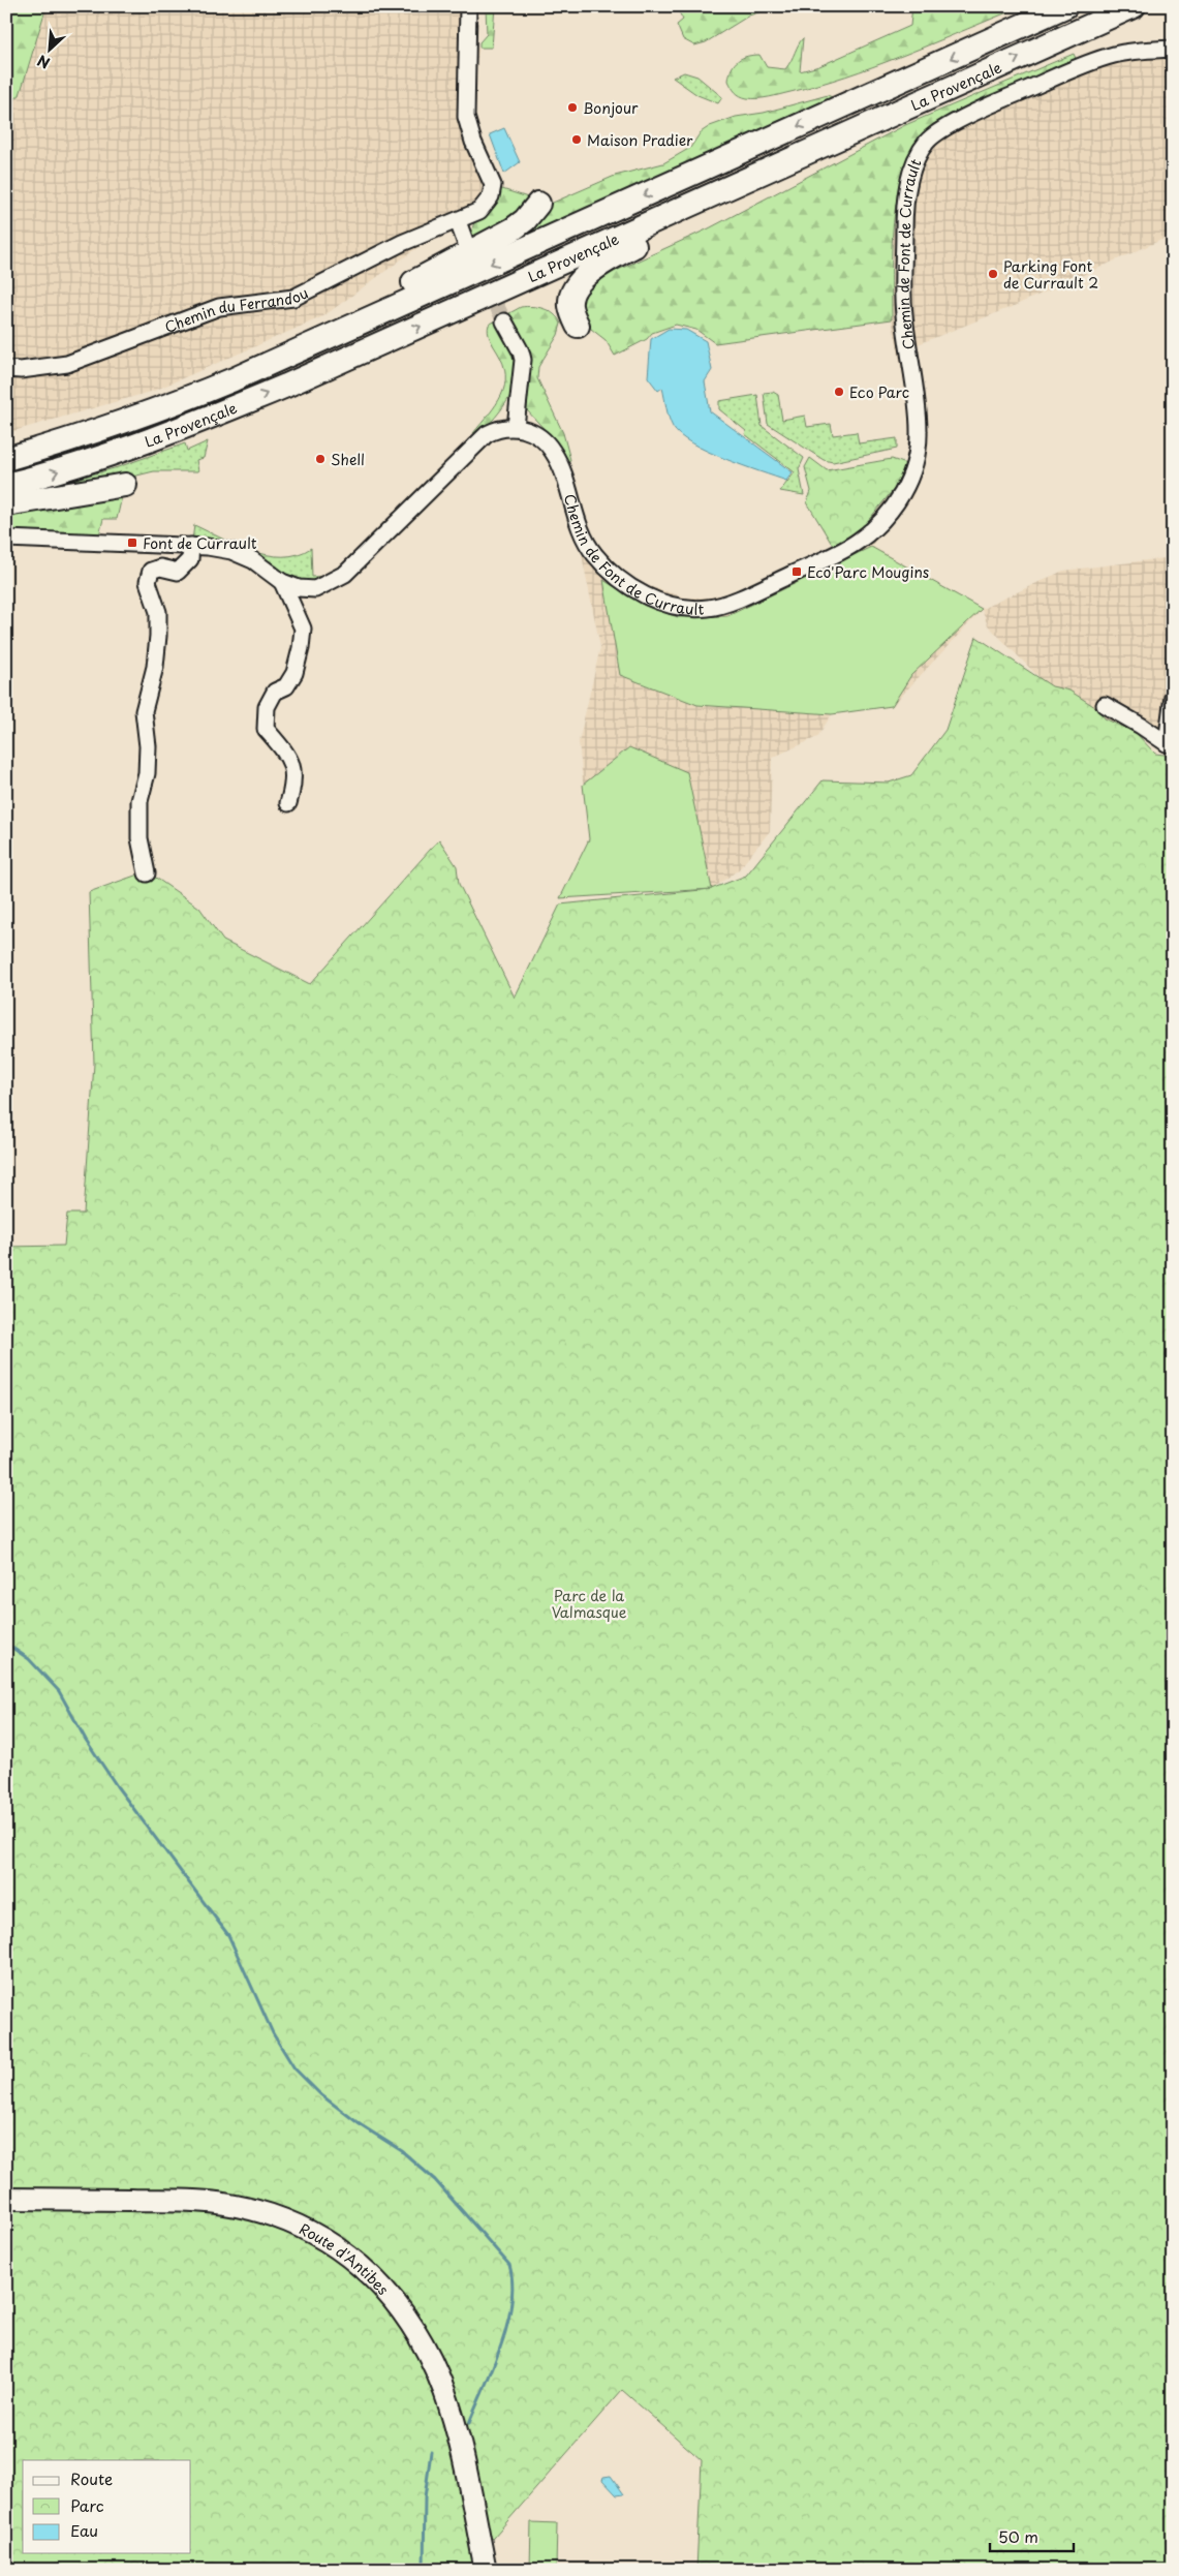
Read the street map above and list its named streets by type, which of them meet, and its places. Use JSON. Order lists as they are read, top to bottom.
{
  "streets": {
    "highway": ["La Provençale"],
    "main road": ["Route d'Antibes"],
    "street": ["Chemin de Font de Currault", "Chemin du Ferrandou"]
  },
  "parks": ["Parc de la Valmasque"],
  "places": {
    "other": [
      "Bonjour",
      "Maison Pradier",
      "Parking Font de Currault 2",
      "Eco Parc",
      "Shell"
    ],
    "transit": ["Font de Currault", "Eco'Parc Mougins"]
  },
  "legend": ["Route", "Parc", "Eau"],
  "scale_bar": "50 m",
  "north": "bottom left"
}
